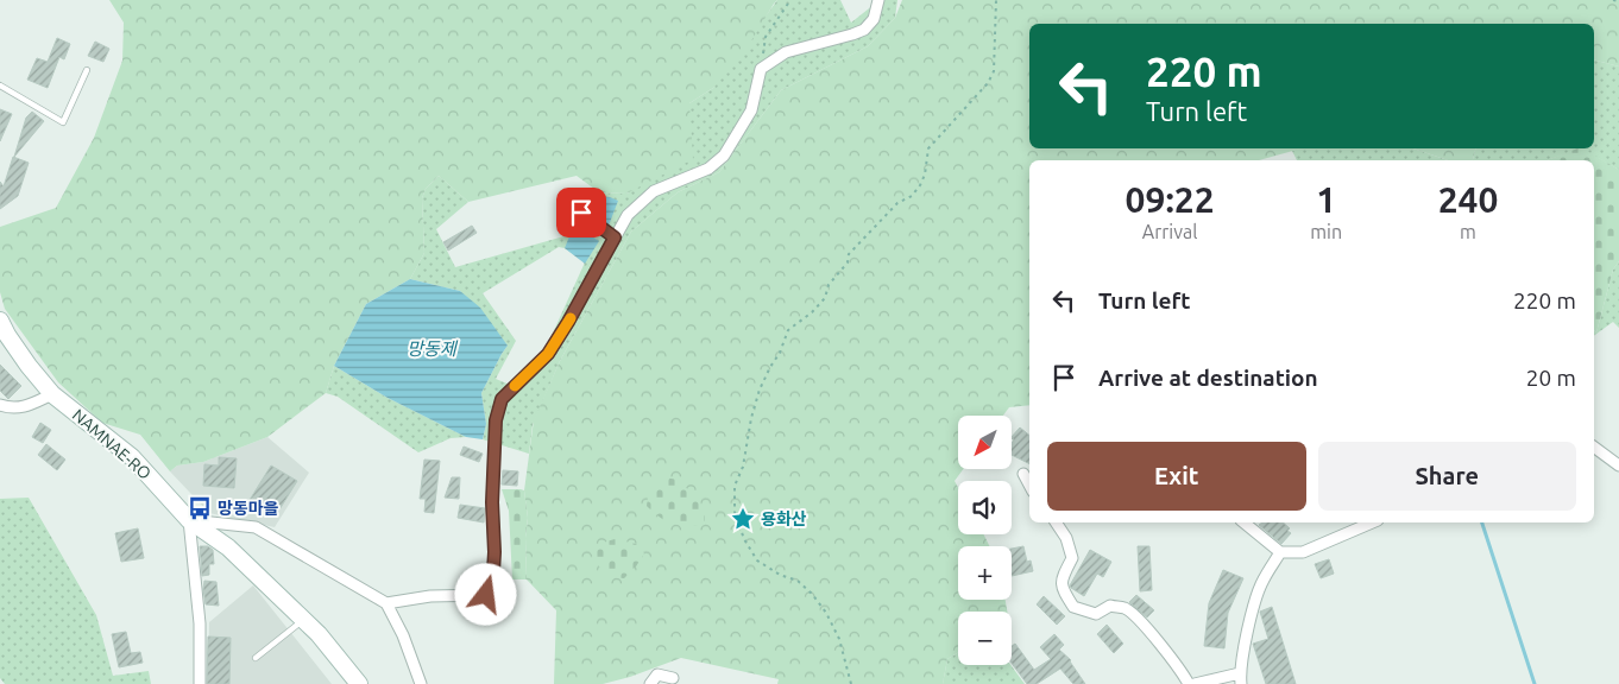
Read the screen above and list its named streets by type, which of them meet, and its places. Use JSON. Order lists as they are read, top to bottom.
{
  "streets": {
    "street": ["NAMNAE-RO"]
  },
  "water": ["망동제"],
  "places": {
    "bus stop": ["망동마을"],
    "place": ["용화산"]
  },
  "north": "bottom left",
  "page": {
    "turn": ["220 m", "Turn left"],
    "eta": [
      "09:22",
      "Arrival",
      "1",
      "min",
      "240",
      "m"
    ],
    "list": [
      {
        "name": "Turn left",
        "value": "220 m"
      },
      {
        "name": "Arrive at destination",
        "value": "20 m"
      }
    ],
    "map_buttons": ["+", "−"],
    "buttons": ["Exit", "Share"]
  }
}
